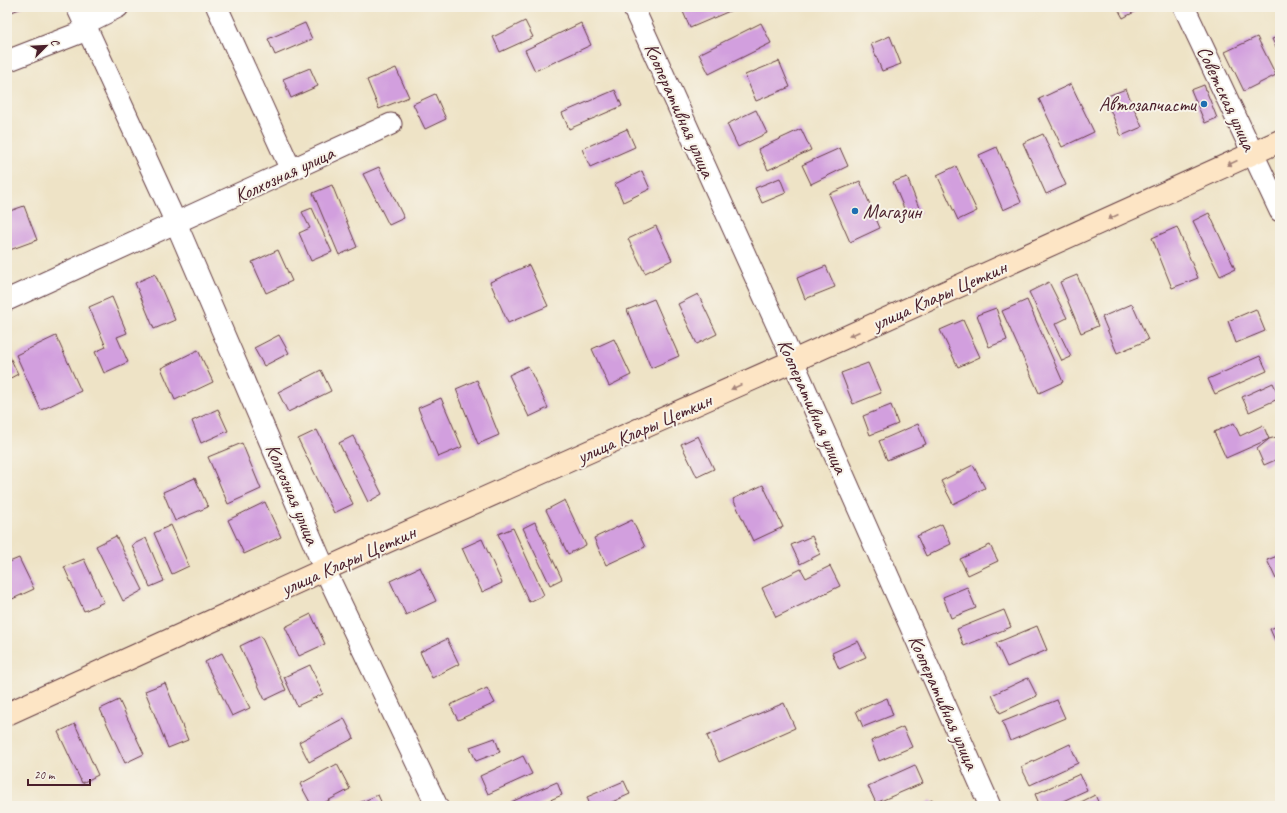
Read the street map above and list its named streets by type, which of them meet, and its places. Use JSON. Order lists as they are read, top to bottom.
{
  "streets": {
    "main road": ["улица Клары Цеткин"],
    "street": ["Советская улица", "Кооперативная улица", "Колхозная улица"]
  },
  "crossings": [
    ["Советская улица", "улица Клары Цеткин"],
    ["Кооперативная улица", "улица Клары Цеткин"],
    ["Колхозная улица", "улица Клары Цеткин"]
  ],
  "one_way": ["улица Клары Цеткин"],
  "places": ["Автозапчасти", "Магазин"],
  "scale_bar": "20 m",
  "north": "top right"
}
